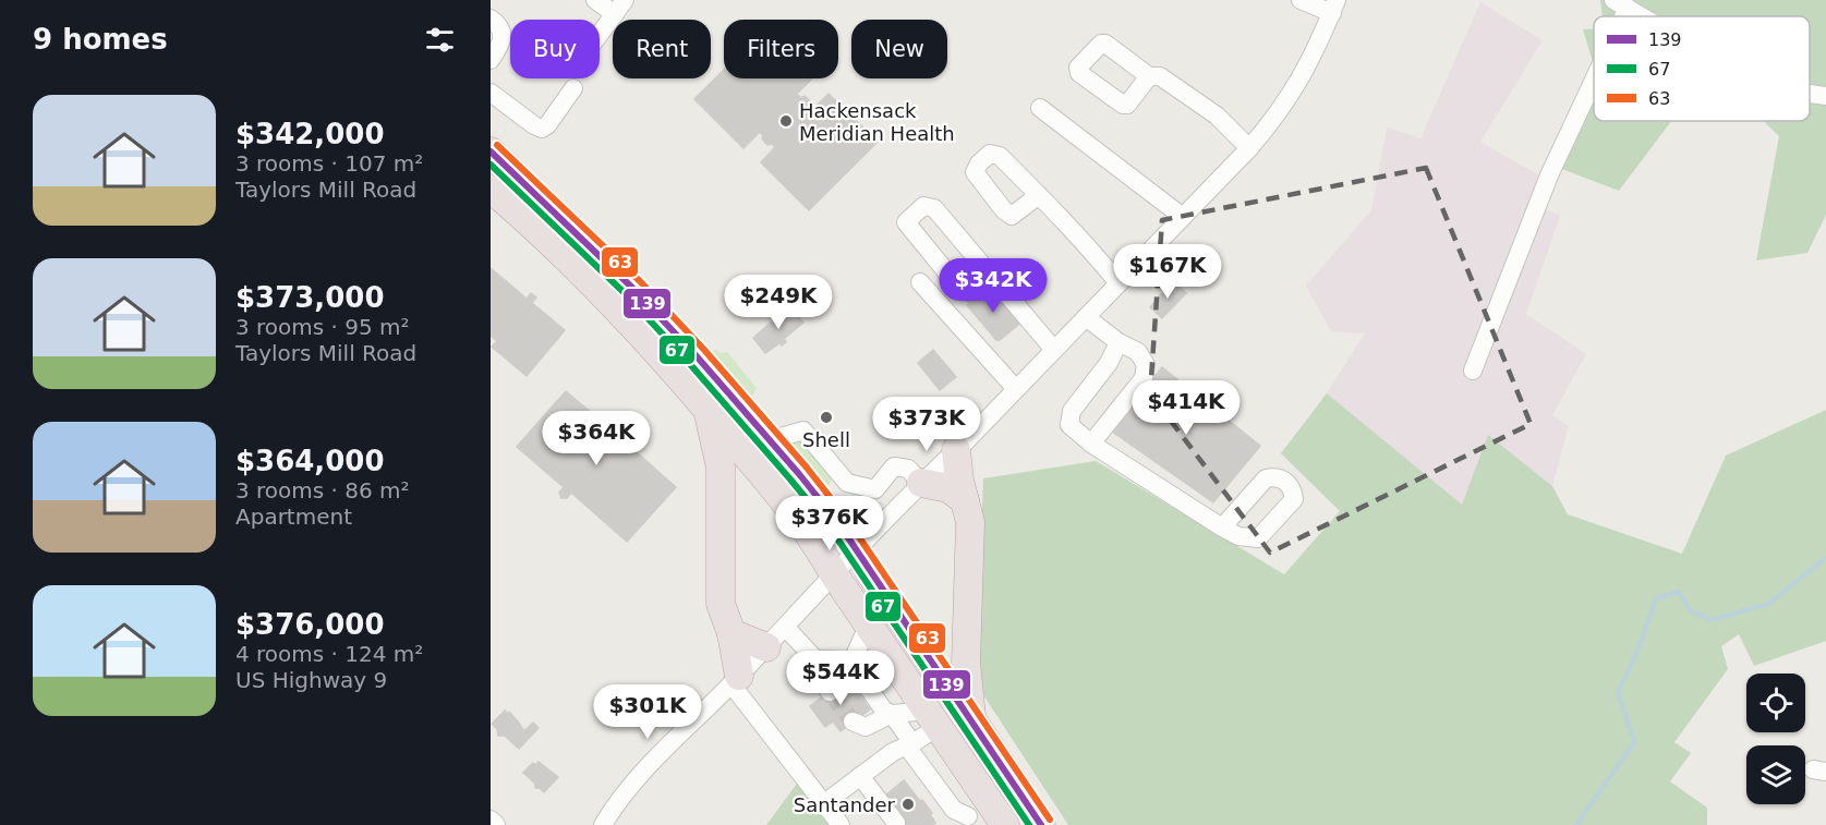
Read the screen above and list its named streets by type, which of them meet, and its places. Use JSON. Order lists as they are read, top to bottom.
{
  "places": ["Hackensack Meridian Health", "Shell", "Santander"],
  "lines": ["transit line 63", "transit line 139", "transit line 67"],
  "legend": ["139", "67", "63"],
  "page": {
    "heading": "9 homes",
    "chip": [
      "Buy",
      "Rent",
      "Filters",
      "New"
    ],
    "list": [
      {
        "name": "$342,000",
        "note": "3 rooms · 107 m² · Taylors Mill Road"
      },
      {
        "name": "$373,000",
        "note": "3 rooms · 95 m² · Taylors Mill Road"
      },
      {
        "name": "$364,000",
        "note": "3 rooms · 86 m² · Apartment"
      },
      {
        "name": "$376,000",
        "note": "4 rooms · 124 m² · US Highway 9"
      }
    ],
    "price": [
      "$167K",
      "$342K",
      "$249K",
      "$414K",
      "$373K",
      "$364K",
      "$376K",
      "$544K",
      "$301K"
    ]
  }
}
